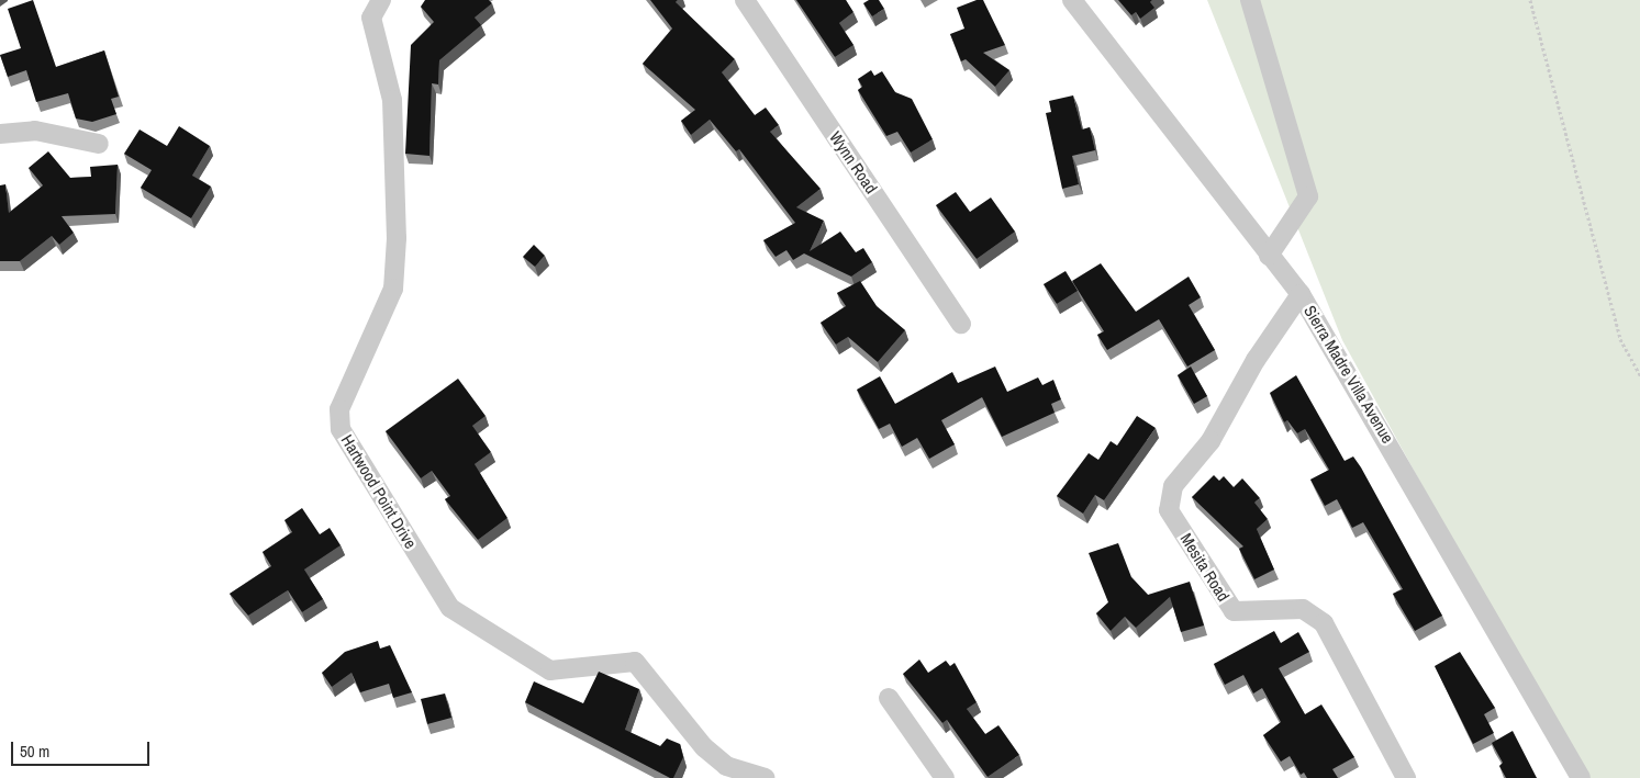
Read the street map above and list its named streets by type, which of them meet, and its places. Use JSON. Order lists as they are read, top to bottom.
{
  "streets": {
    "street": [
      "Wynn Road",
      "Sierra Madre Villa Avenue",
      "Hartwood Point Drive",
      "Mesita Road"
    ]
  },
  "crossings": [
    ["Sierra Madre Villa Avenue", "Mesita Road"]
  ],
  "scale_bar": "50 m"
}
